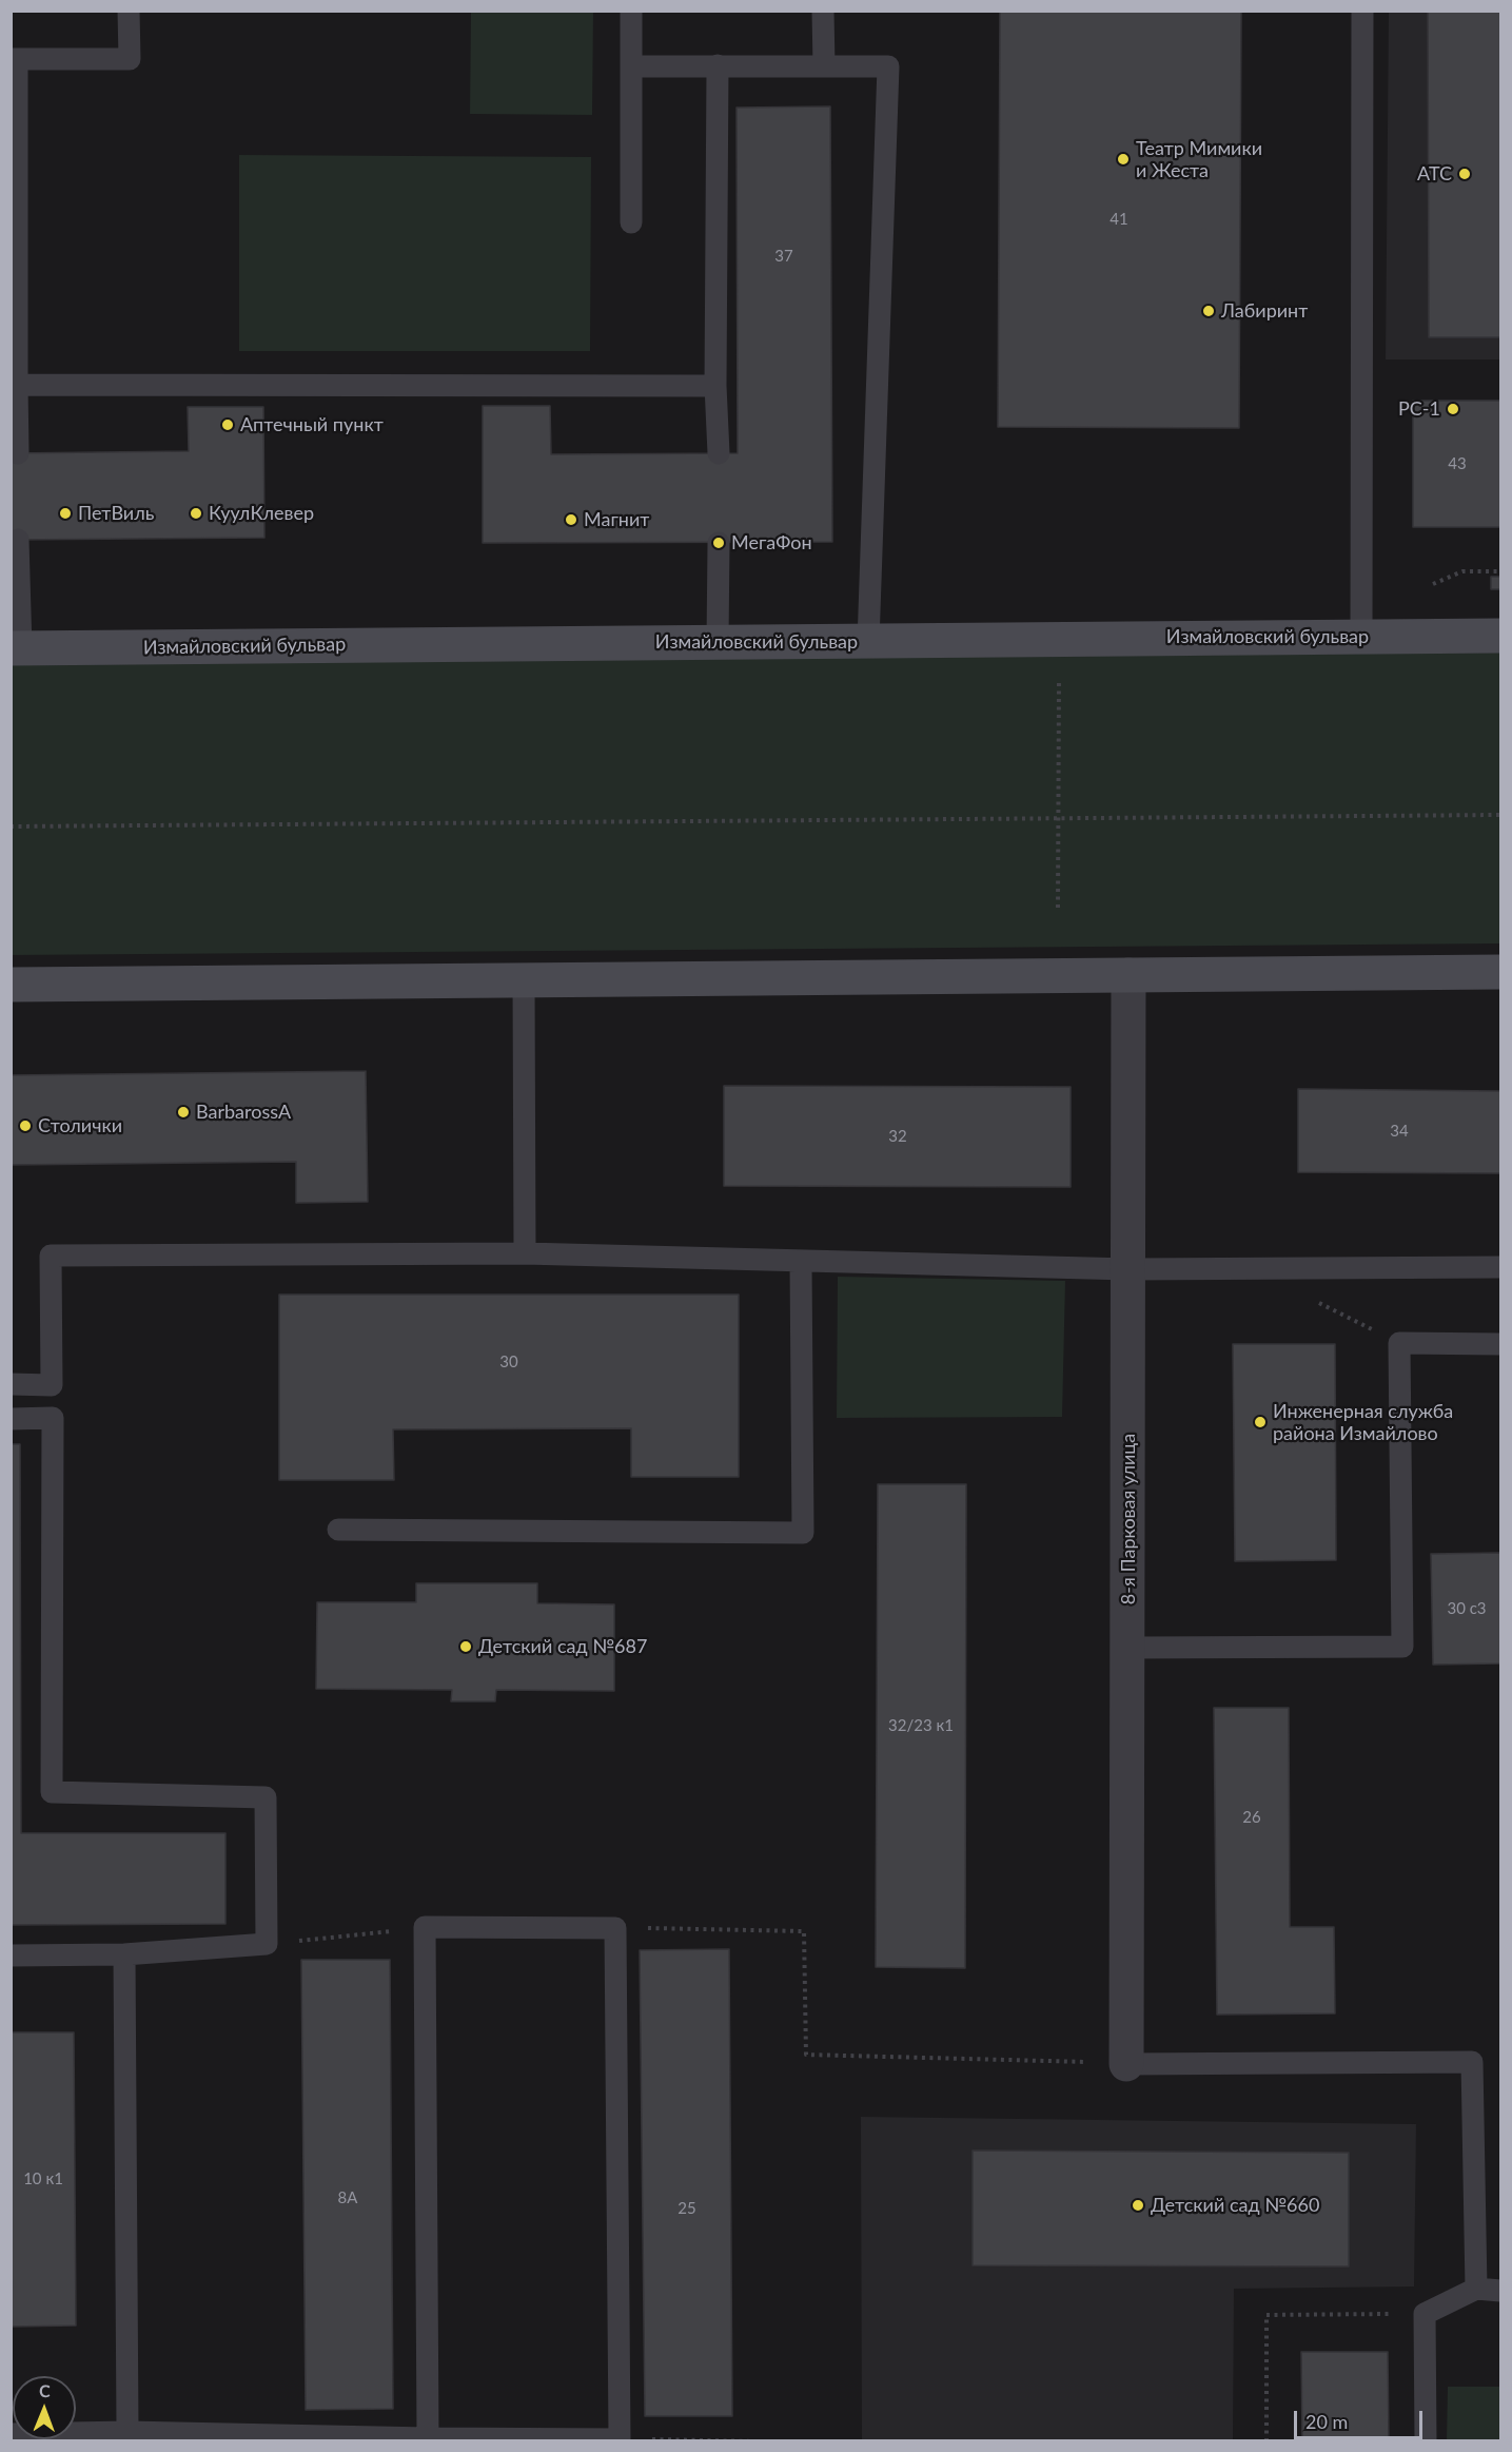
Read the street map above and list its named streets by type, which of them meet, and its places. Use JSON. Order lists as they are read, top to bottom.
{
  "streets": {
    "street": ["Измайловский бульвар", "8-я Парковая улица"]
  },
  "places": [
    "Театр Мимики и Жеста",
    "АТС",
    "Лабиринт",
    "PC-1",
    "Аптечный пункт",
    "ПетВиль",
    "КуулКлевер",
    "Магнит",
    "МегаФон",
    "BarbarossA",
    "Столички",
    "Инженерная служба района Измайлово",
    "Детский сад №687",
    "Детский сад №660"
  ],
  "house_numbers": [
    "41",
    "37",
    "43",
    "34",
    "32",
    "30",
    "30 с3",
    "32/23 к1",
    "26",
    "10 к1",
    "8А",
    "25"
  ],
  "scale_bar": "20 m",
  "north": "top"
}
